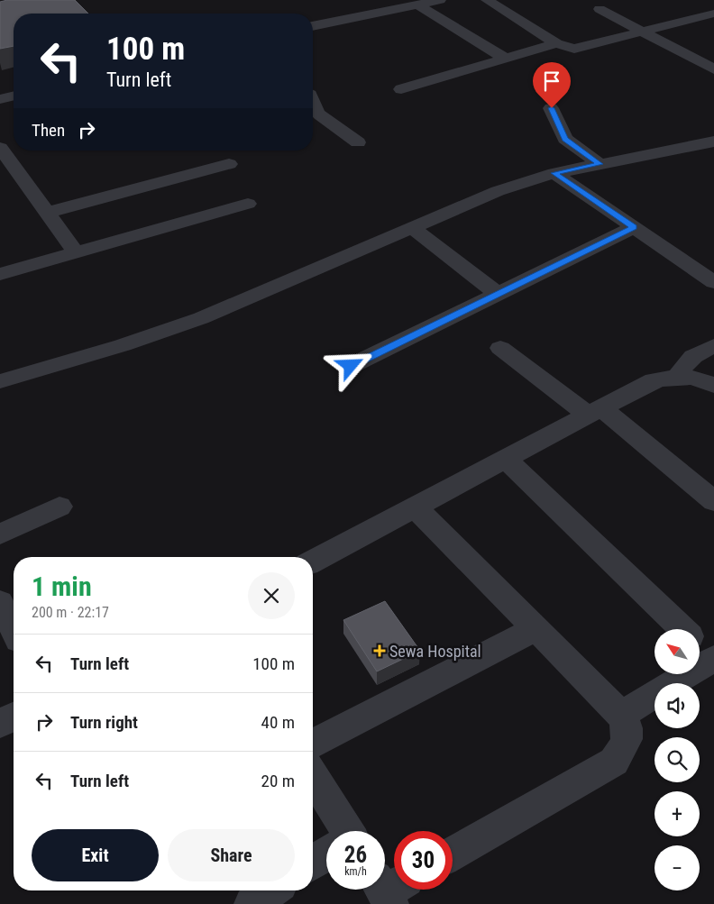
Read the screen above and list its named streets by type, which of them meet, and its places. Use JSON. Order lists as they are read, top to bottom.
{
  "places": {
    "health": ["Sewa Hospital"]
  },
  "north": "top left",
  "page": {
    "turn": ["100 m", "Turn left"],
    "then": "Then",
    "heading": ["1 min", "200 m · 22:17"],
    "map_buttons": ["+", "−"],
    "list": [
      {
        "name": "Turn left",
        "value": "100 m"
      },
      {
        "name": "Turn right",
        "value": "40 m"
      },
      {
        "name": "Turn left",
        "value": "20 m"
      }
    ],
    "buttons": ["Exit", "Share"],
    "speed": "26 km/h",
    "limit": "30"
  }
}
